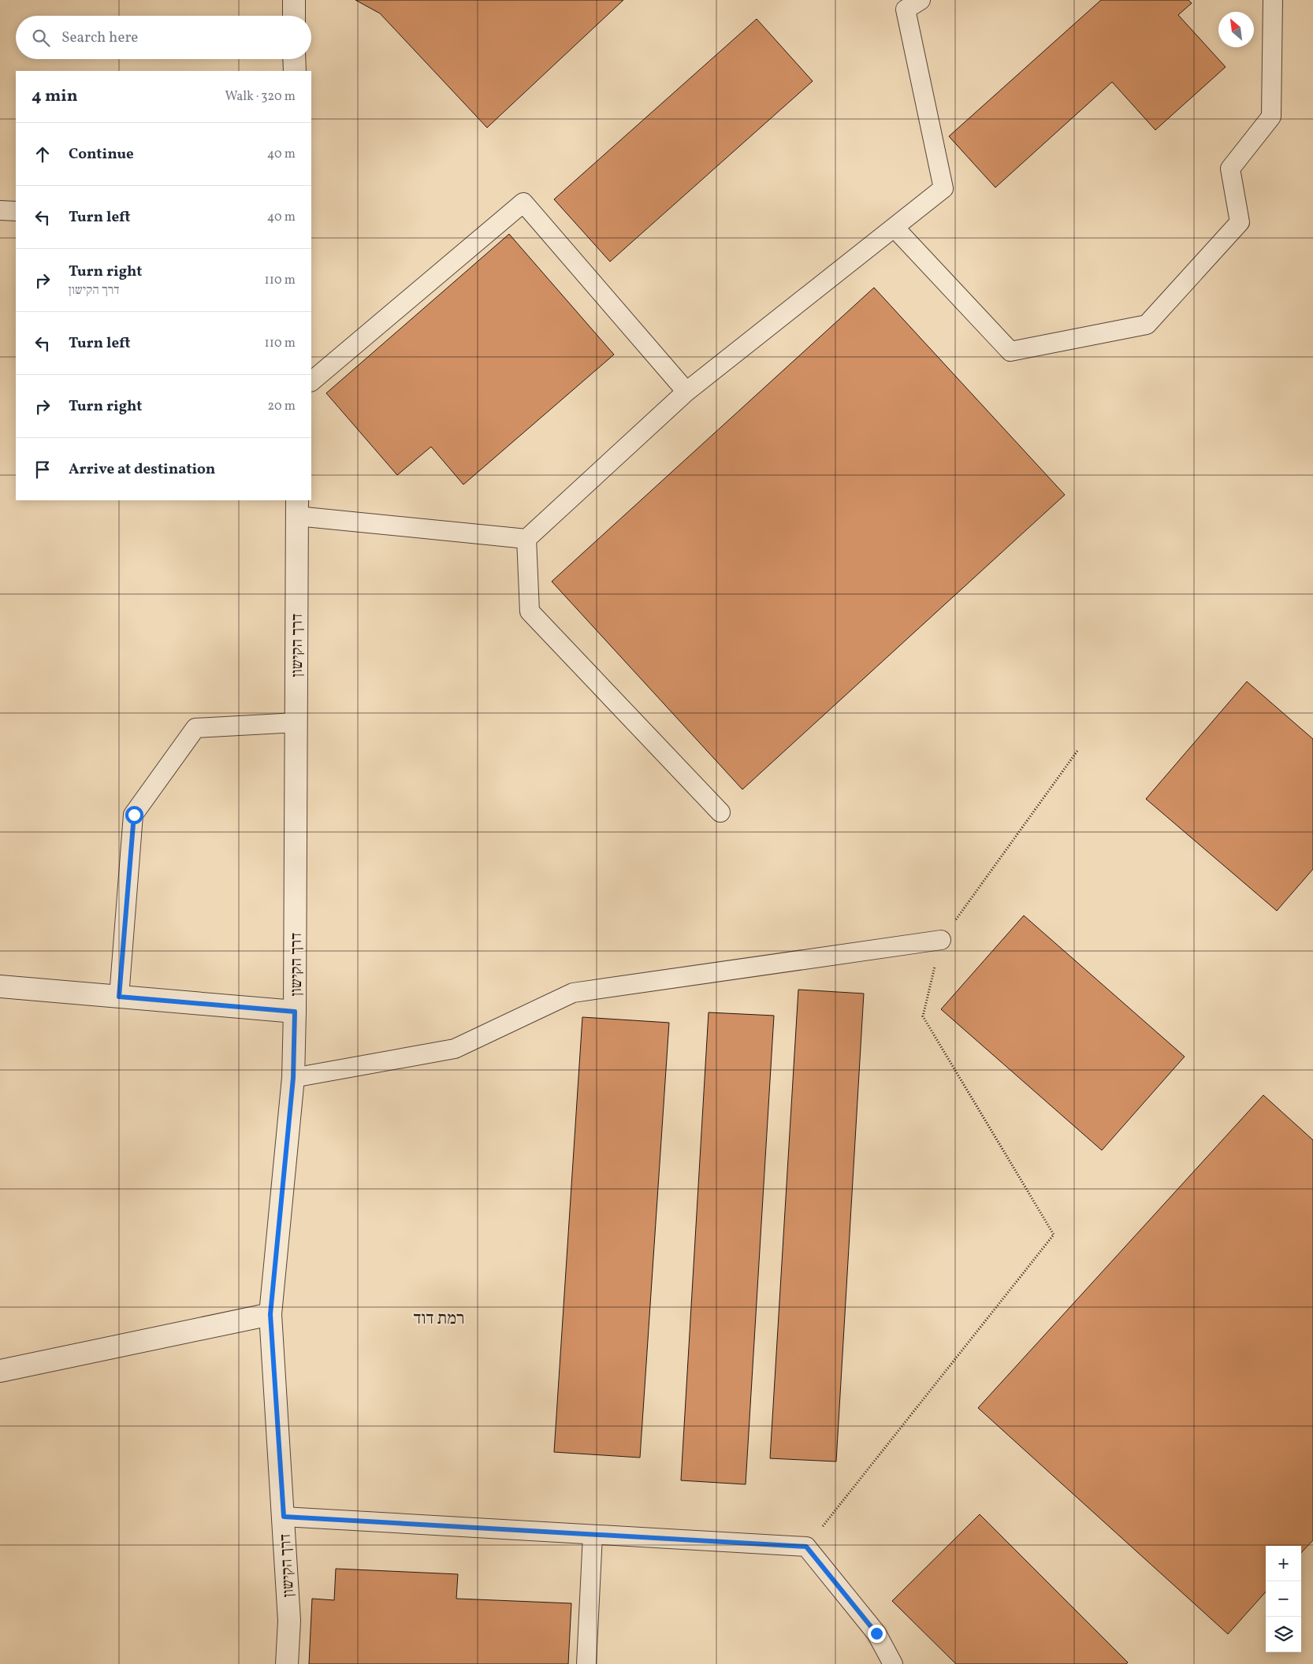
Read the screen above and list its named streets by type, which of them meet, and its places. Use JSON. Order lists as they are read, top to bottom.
{
  "streets": {
    "street": ["דרך הקישון"]
  },
  "districts": ["רמת דוד"],
  "north": "top left",
  "page": {
    "search": "Search here",
    "heading": ["4 min", "Walk · 320 m"],
    "list": [
      ["Continue", "40 m"],
      ["Turn left", "40 m"],
      ["Turn right", "דרך הקישון", "110 m"],
      ["Turn left", "110 m"],
      ["Turn right", "20 m"],
      "Arrive at destination"
    ],
    "map_buttons": ["+", "−"]
  }
}
